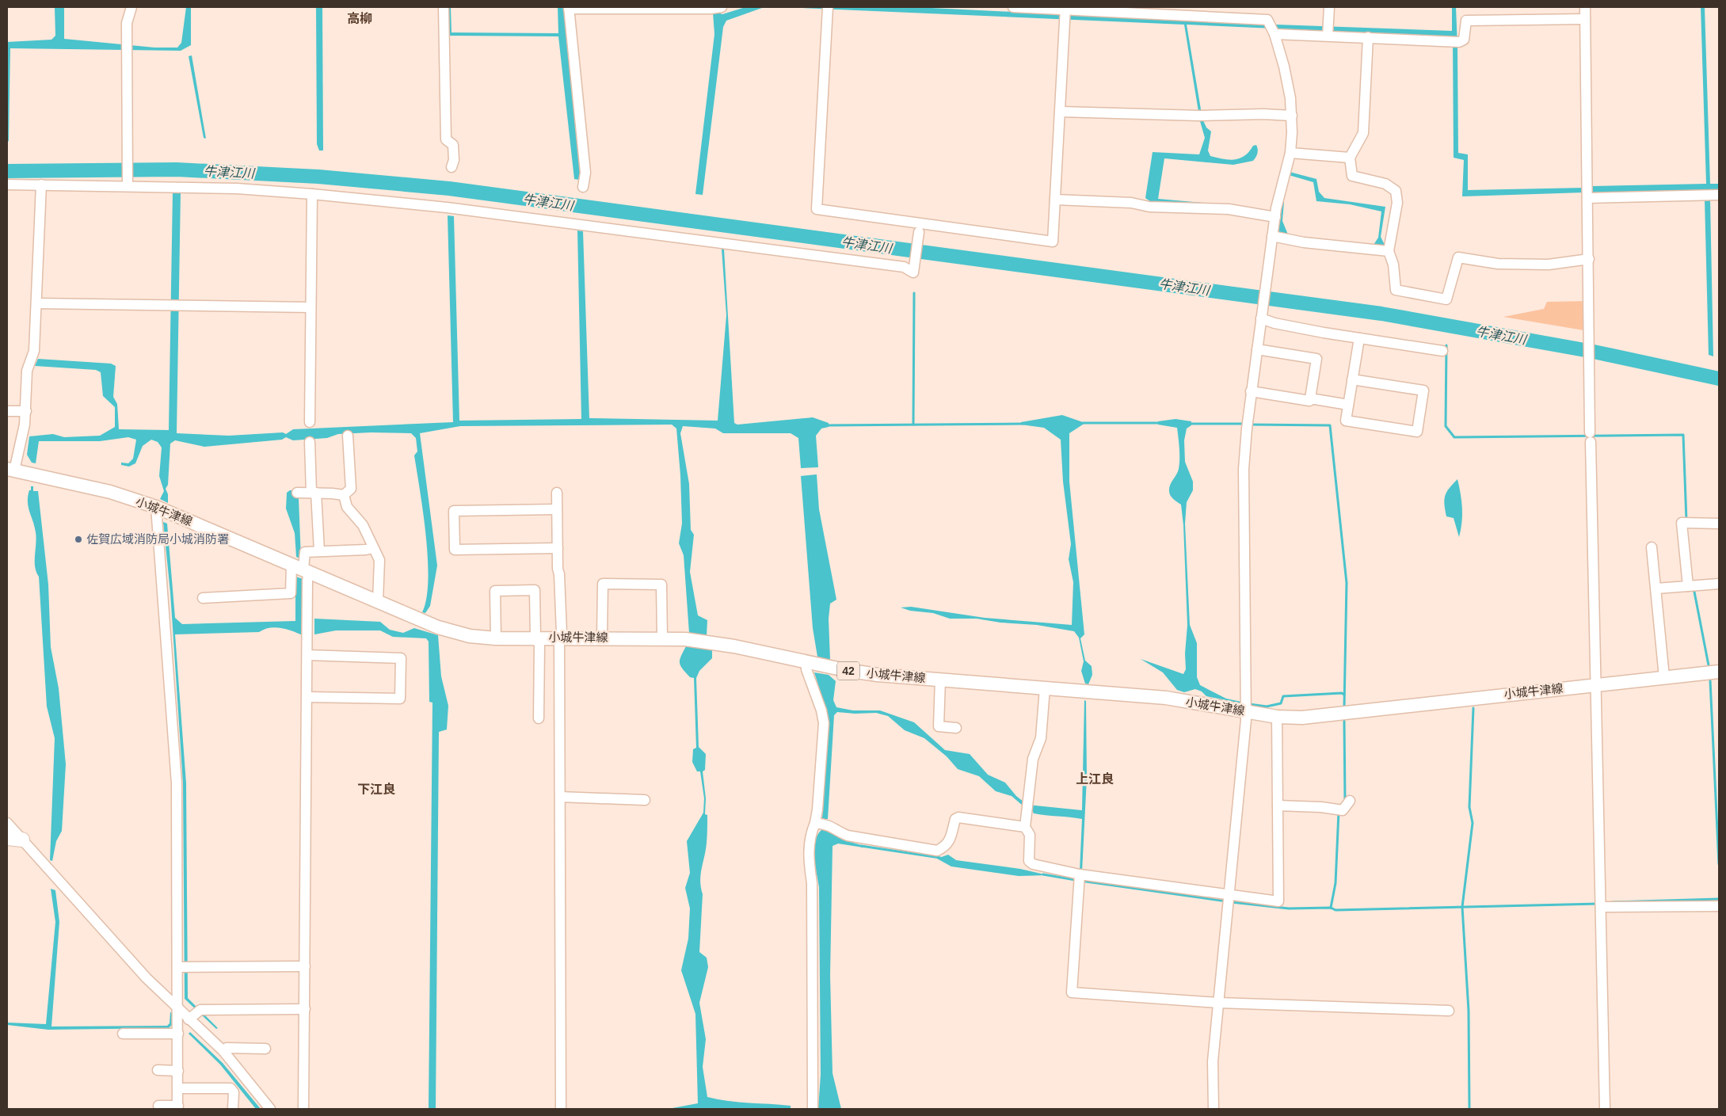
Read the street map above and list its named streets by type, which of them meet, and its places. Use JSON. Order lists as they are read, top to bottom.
{
  "streets": {
    "main road": ["小城牛津線", "42"]
  },
  "districts": ["高柳", "上江良", "下江良"],
  "water": ["牛津江川"],
  "places": ["佐賀広域消防局小城消防署"]
}
